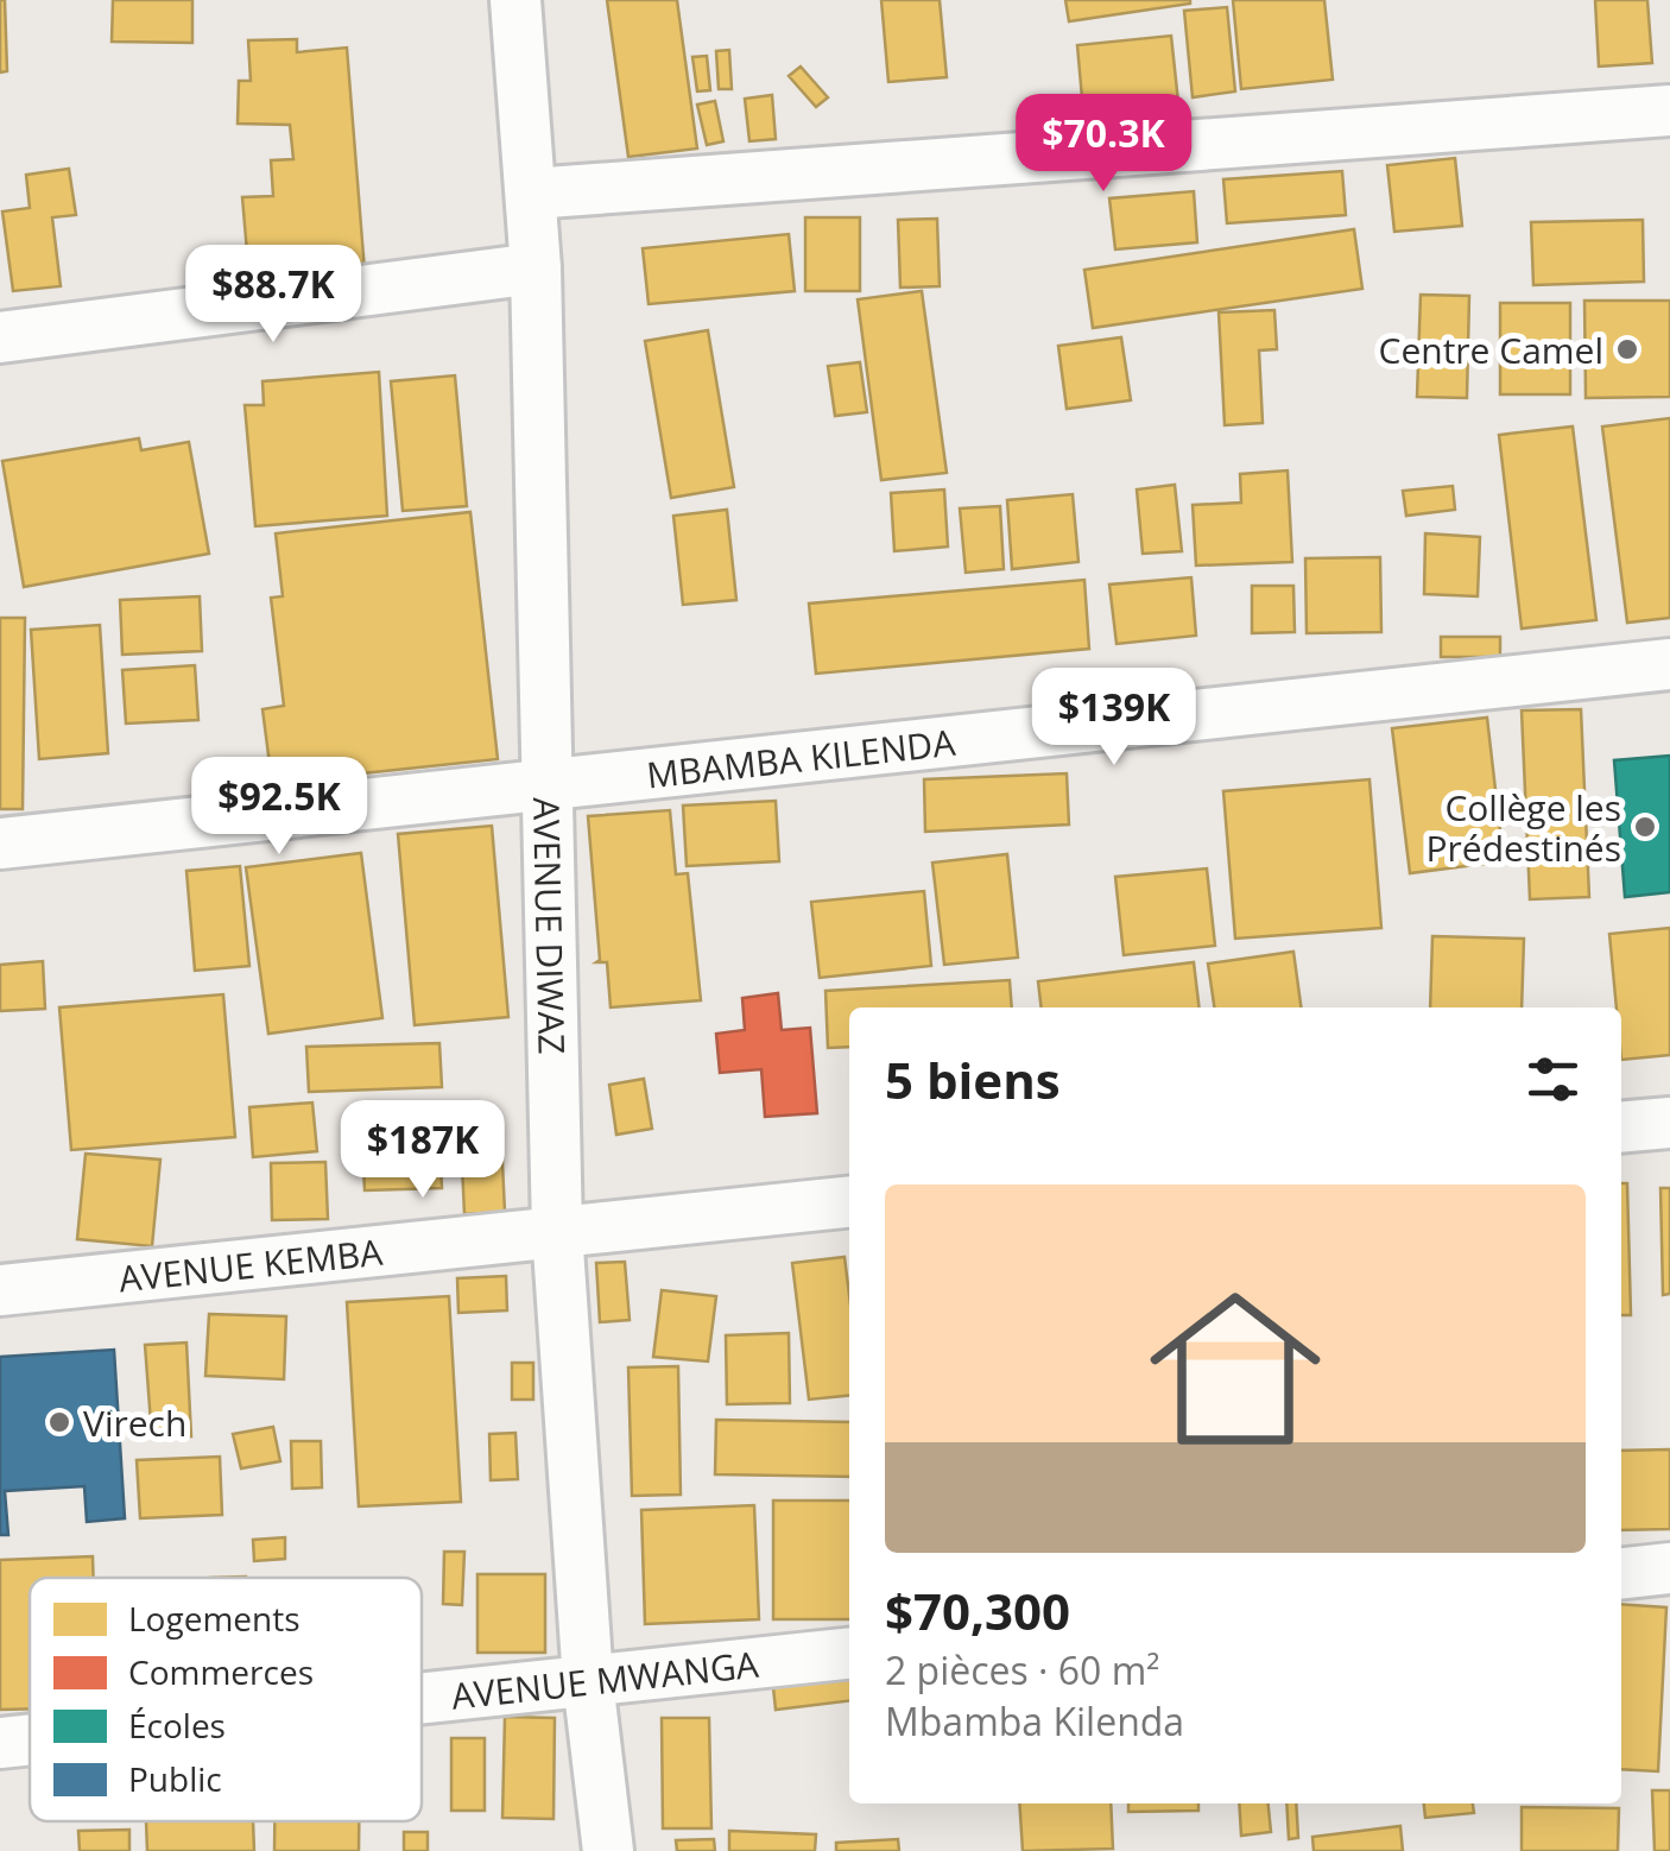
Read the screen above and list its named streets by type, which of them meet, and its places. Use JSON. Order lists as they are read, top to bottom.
{
  "streets": {
    "street": [
      "MBAMBA KILENDA",
      "AVENUE DIWAZ",
      "AVENUE KEMBA",
      "AVENUE MWANGA"
    ]
  },
  "crossings": [
    ["MBAMBA KILENDA", "AVENUE DIWAZ"],
    ["AVENUE DIWAZ", "AVENUE KEMBA"],
    ["AVENUE DIWAZ", "AVENUE MWANGA"]
  ],
  "places": ["Centre Camel", "Collège les Prédestinés", "Virech"],
  "legend": [
    "Logements",
    "Commerces",
    "Écoles",
    "Public"
  ],
  "page": {
    "price": [
      "$70.3K",
      "$88.7K",
      "$139K",
      "$92.5K",
      "$187K"
    ],
    "heading": "5 biens",
    "list": [
      {
        "name": "$70,300",
        "note": "2 pièces · 60 m² · Mbamba Kilenda"
      }
    ]
  }
}
